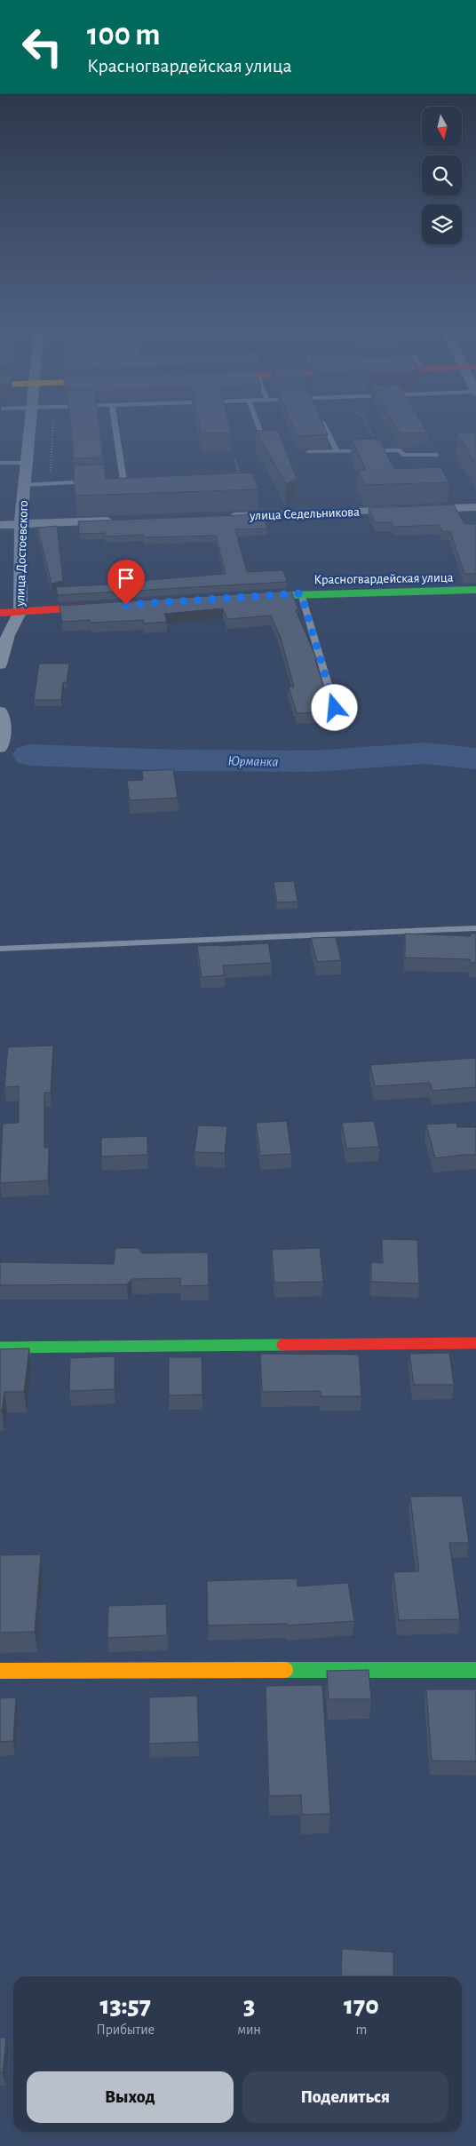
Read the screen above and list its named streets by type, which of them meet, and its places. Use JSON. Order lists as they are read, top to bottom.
{
  "streets": {
    "street": ["улица Седельникова", "улица Достоевского", "Красногвардейская улица"]
  },
  "water": ["Юрманка"],
  "north": "bottom",
  "page": {
    "turn": ["100 m", "Красногвардейская улица"],
    "eta": [
      "13:57",
      "Прибытие",
      "3",
      "мин",
      "170",
      "m"
    ],
    "buttons": ["Выход", "Поделиться"]
  }
}
